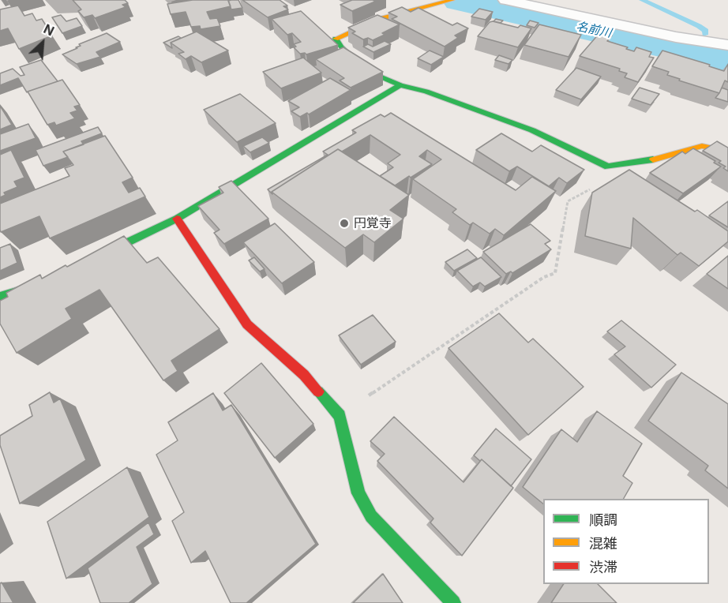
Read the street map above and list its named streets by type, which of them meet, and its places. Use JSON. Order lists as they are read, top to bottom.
{
  "water": ["名前川"],
  "places": ["円覚寺"],
  "legend": ["順調", "混雑", "渋滞"],
  "north": "top right"
}
